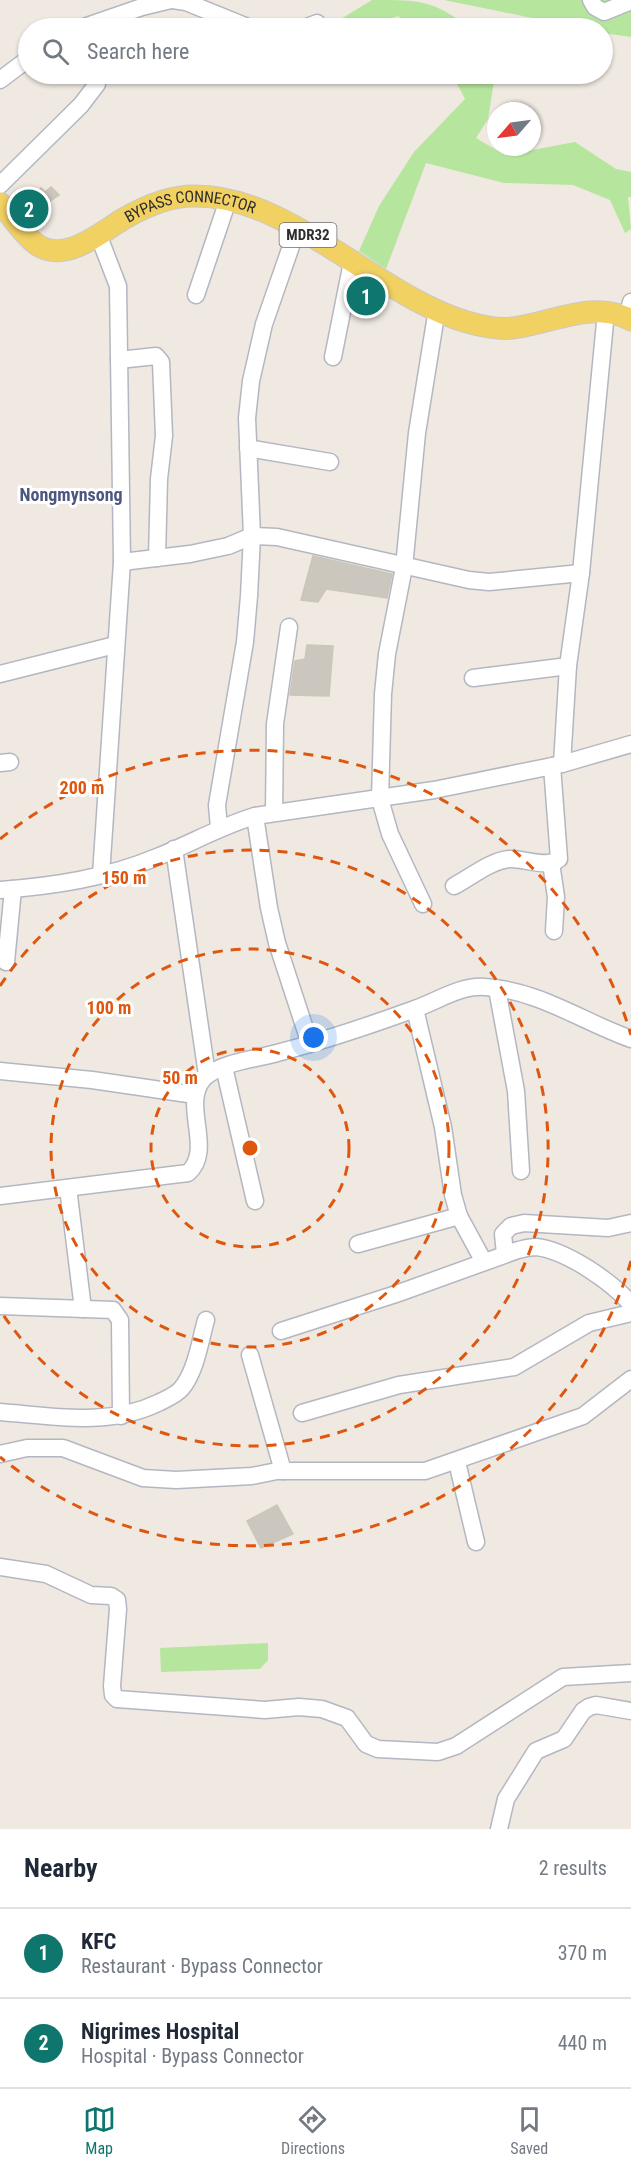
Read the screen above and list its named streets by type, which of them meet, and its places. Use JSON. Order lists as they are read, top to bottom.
{
  "streets": {
    "main road": ["BYPASS CONNECTOR", "MDR32"]
  },
  "districts": ["Nongmynsong"],
  "north": "bottom left",
  "page": {
    "search": "Search here",
    "pins": ["2", "1"],
    "heading": ["Nearby", "2 results"],
    "list": [
      {
        "mark": "1",
        "name": "KFC",
        "note": "Restaurant · Bypass Connector",
        "value": "370 m"
      },
      {
        "mark": "2",
        "name": "Nigrimes Hospital",
        "note": "Hospital · Bypass Connector",
        "value": "440 m"
      }
    ],
    "nav": ["Map", "Directions", "Saved"]
  },
  "rings": [
    "200 m",
    "150 m",
    "100 m",
    "50 m"
  ]
}
